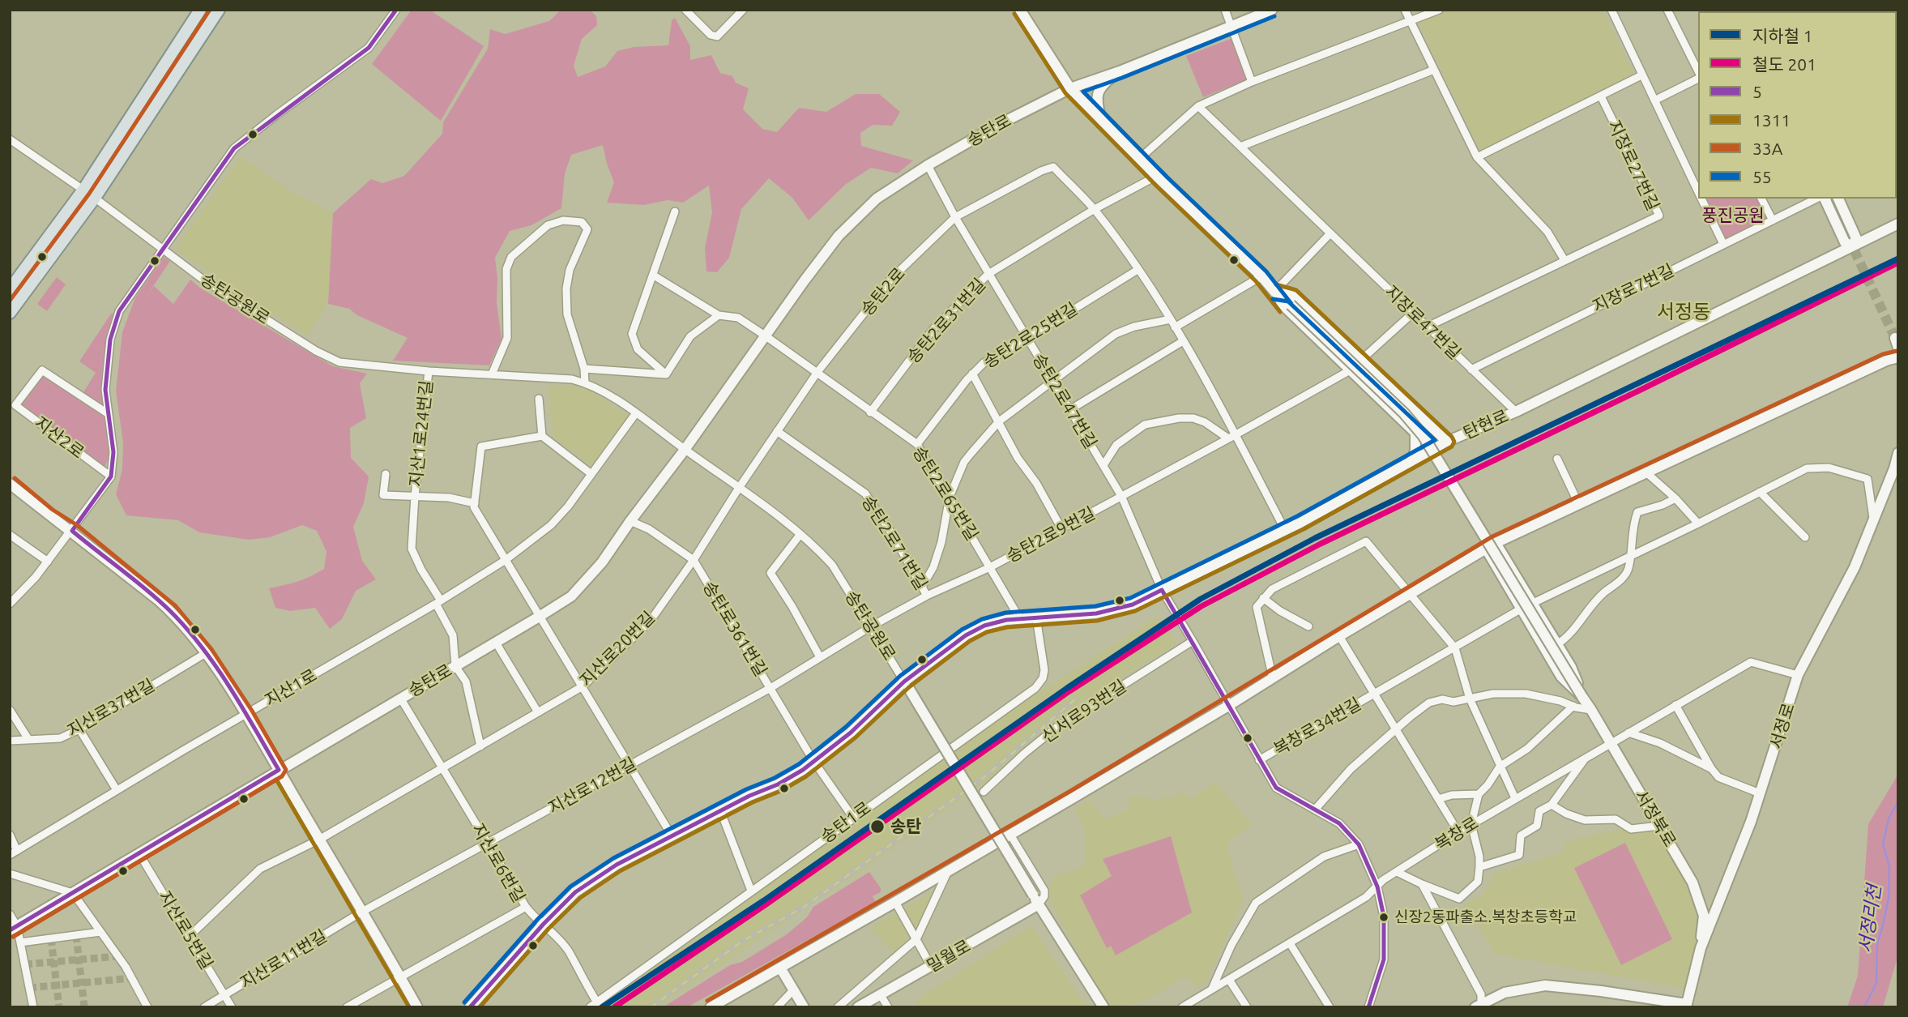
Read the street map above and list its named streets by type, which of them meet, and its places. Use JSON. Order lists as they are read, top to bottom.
{
  "streets": {
    "street": [
      "송탄로",
      "지장로27번길",
      "지장로7번길",
      "송탄2로",
      "송탄공원로",
      "송탄2로31번길",
      "지장로47번길",
      "송탄2로25번길",
      "송탄2로47번길",
      "탄현로",
      "지산1로24번길",
      "지산2로",
      "송탄2로65번길",
      "송탄2로9번길",
      "송탄2로71번길",
      "송탄로361번길",
      "지산로20번길",
      "지산1로",
      "지산로37번길",
      "신서로93번길",
      "서정로",
      "복창로34번길",
      "지산로12번길",
      "서정북로",
      "송탄1로",
      "복창로",
      "지산로6번길",
      "지산로5번길",
      "밀월로",
      "지산로11번길"
    ]
  },
  "crossings": [
    ["송탄로", "송탄공원로"],
    ["송탄로", "송탄로361번길"],
    ["송탄로", "지산로6번길"],
    ["송탄로", "지산로5번길"],
    ["지장로27번길", "지장로47번길"],
    ["지장로7번길", "지장로47번길"],
    ["송탄2로", "송탄공원로"],
    ["송탄2로", "송탄2로31번길"],
    ["송탄2로", "송탄2로25번길"],
    ["송탄2로", "송탄2로47번길"],
    ["송탄2로", "탄현로"],
    ["송탄2로", "송탄2로65번길"],
    ["송탄2로", "송탄2로9번길"],
    ["송탄2로", "송탄2로71번길"],
    ["송탄2로", "지산로20번길"],
    ["송탄공원로", "탄현로"],
    ["송탄공원로", "지산1로24번길"],
    ["송탄공원로", "지산2로"],
    ["송탄공원로", "송탄2로9번길"],
    ["송탄공원로", "지산로20번길"],
    ["송탄공원로", "지산1로"],
    ["송탄공원로", "지산로12번길"],
    ["송탄공원로", "밀월로"],
    ["송탄2로31번길", "송탄2로47번길"],
    ["송탄2로31번길", "송탄2로65번길"],
    ["지장로47번길", "탄현로"],
    ["송탄2로25번길", "송탄2로47번길"],
    ["송탄2로25번길", "송탄2로65번길"],
    ["송탄2로47번길", "탄현로"],
    ["송탄2로47번길", "송탄2로9번길"],
    ["송탄2로47번길", "신서로93번길"],
    ["송탄2로47번길", "복창로34번길"],
    ["송탄2로47번길", "복창로"],
    ["탄현로", "송탄2로65번길"],
    ["탄현로", "송탄로361번길"],
    ["탄현로", "송탄1로"],
    ["지산1로24번길", "지산1로"],
    ["송탄2로65번길", "송탄2로9번길"],
    ["송탄2로9번길", "송탄2로71번길"],
    ["송탄2로9번길", "지산로12번길"],
    ["송탄로361번길", "지산로20번길"],
    ["송탄로361번길", "지산로12번길"],
    ["지산로20번길", "지산로6번길"],
    ["지산로20번길", "지산로5번길"],
    ["서정로", "서정북로"],
    ["서정로", "복창로"],
    ["복창로34번길", "복창로"],
    ["지산로12번길", "지산로6번길"],
    ["지산로12번길", "지산로11번길"],
    ["서정북로", "복창로"],
    ["지산로5번길", "지산로11번길"]
  ],
  "districts": ["서정동"],
  "water": ["서정리천"],
  "parks": ["풍진공원"],
  "places": ["송탄", "신장2동파출소.복창초등학교"],
  "lines": [
    "transit line 5",
    "transit line 33A",
    "transit line 1311",
    "transit line 55",
    "metro line 1",
    "rail line 201"
  ],
  "legend": [
    "지하철 1",
    "철도 201",
    "5",
    "1311",
    "33A",
    "55"
  ]
}
